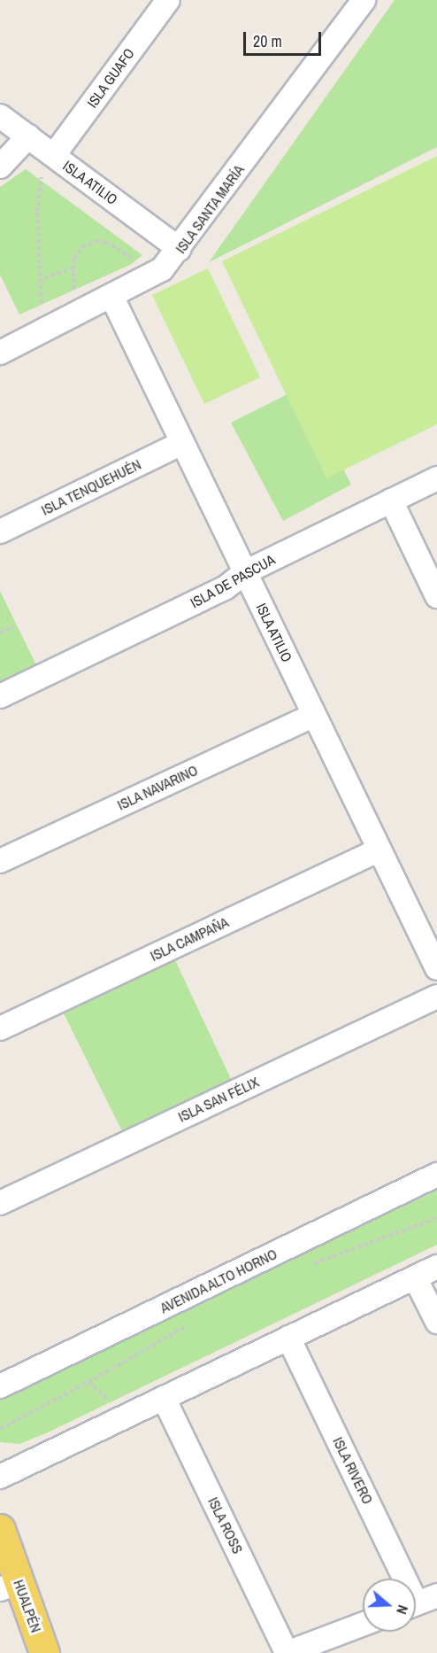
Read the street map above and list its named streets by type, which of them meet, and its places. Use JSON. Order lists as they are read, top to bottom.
{
  "streets": {
    "main road": ["HUALPÉN"],
    "street": [
      "ISLA GUAFO",
      "ISLA ATILIO",
      "ISLA SANTA MARÍA",
      "ISLA TENQUEHUÉN",
      "ISLA DE PASCUA",
      "ISLA NAVARINO",
      "ISLA CAMPAÑA",
      "ISLA SAN FÉLIX",
      "AVENIDA ALTO HORNO",
      "ISLA RIVERO",
      "ISLA ROSS"
    ]
  },
  "crossings": [
    ["ISLA GUAFO", "ISLA ATILIO"],
    ["ISLA ATILIO", "ISLA SANTA MARÍA"],
    ["ISLA ATILIO", "ISLA TENQUEHUÉN"],
    ["ISLA ATILIO", "ISLA DE PASCUA"],
    ["ISLA ATILIO", "ISLA NAVARINO"],
    ["ISLA ATILIO", "ISLA CAMPAÑA"]
  ],
  "scale_bar": "20 m",
  "north": "right"
}
